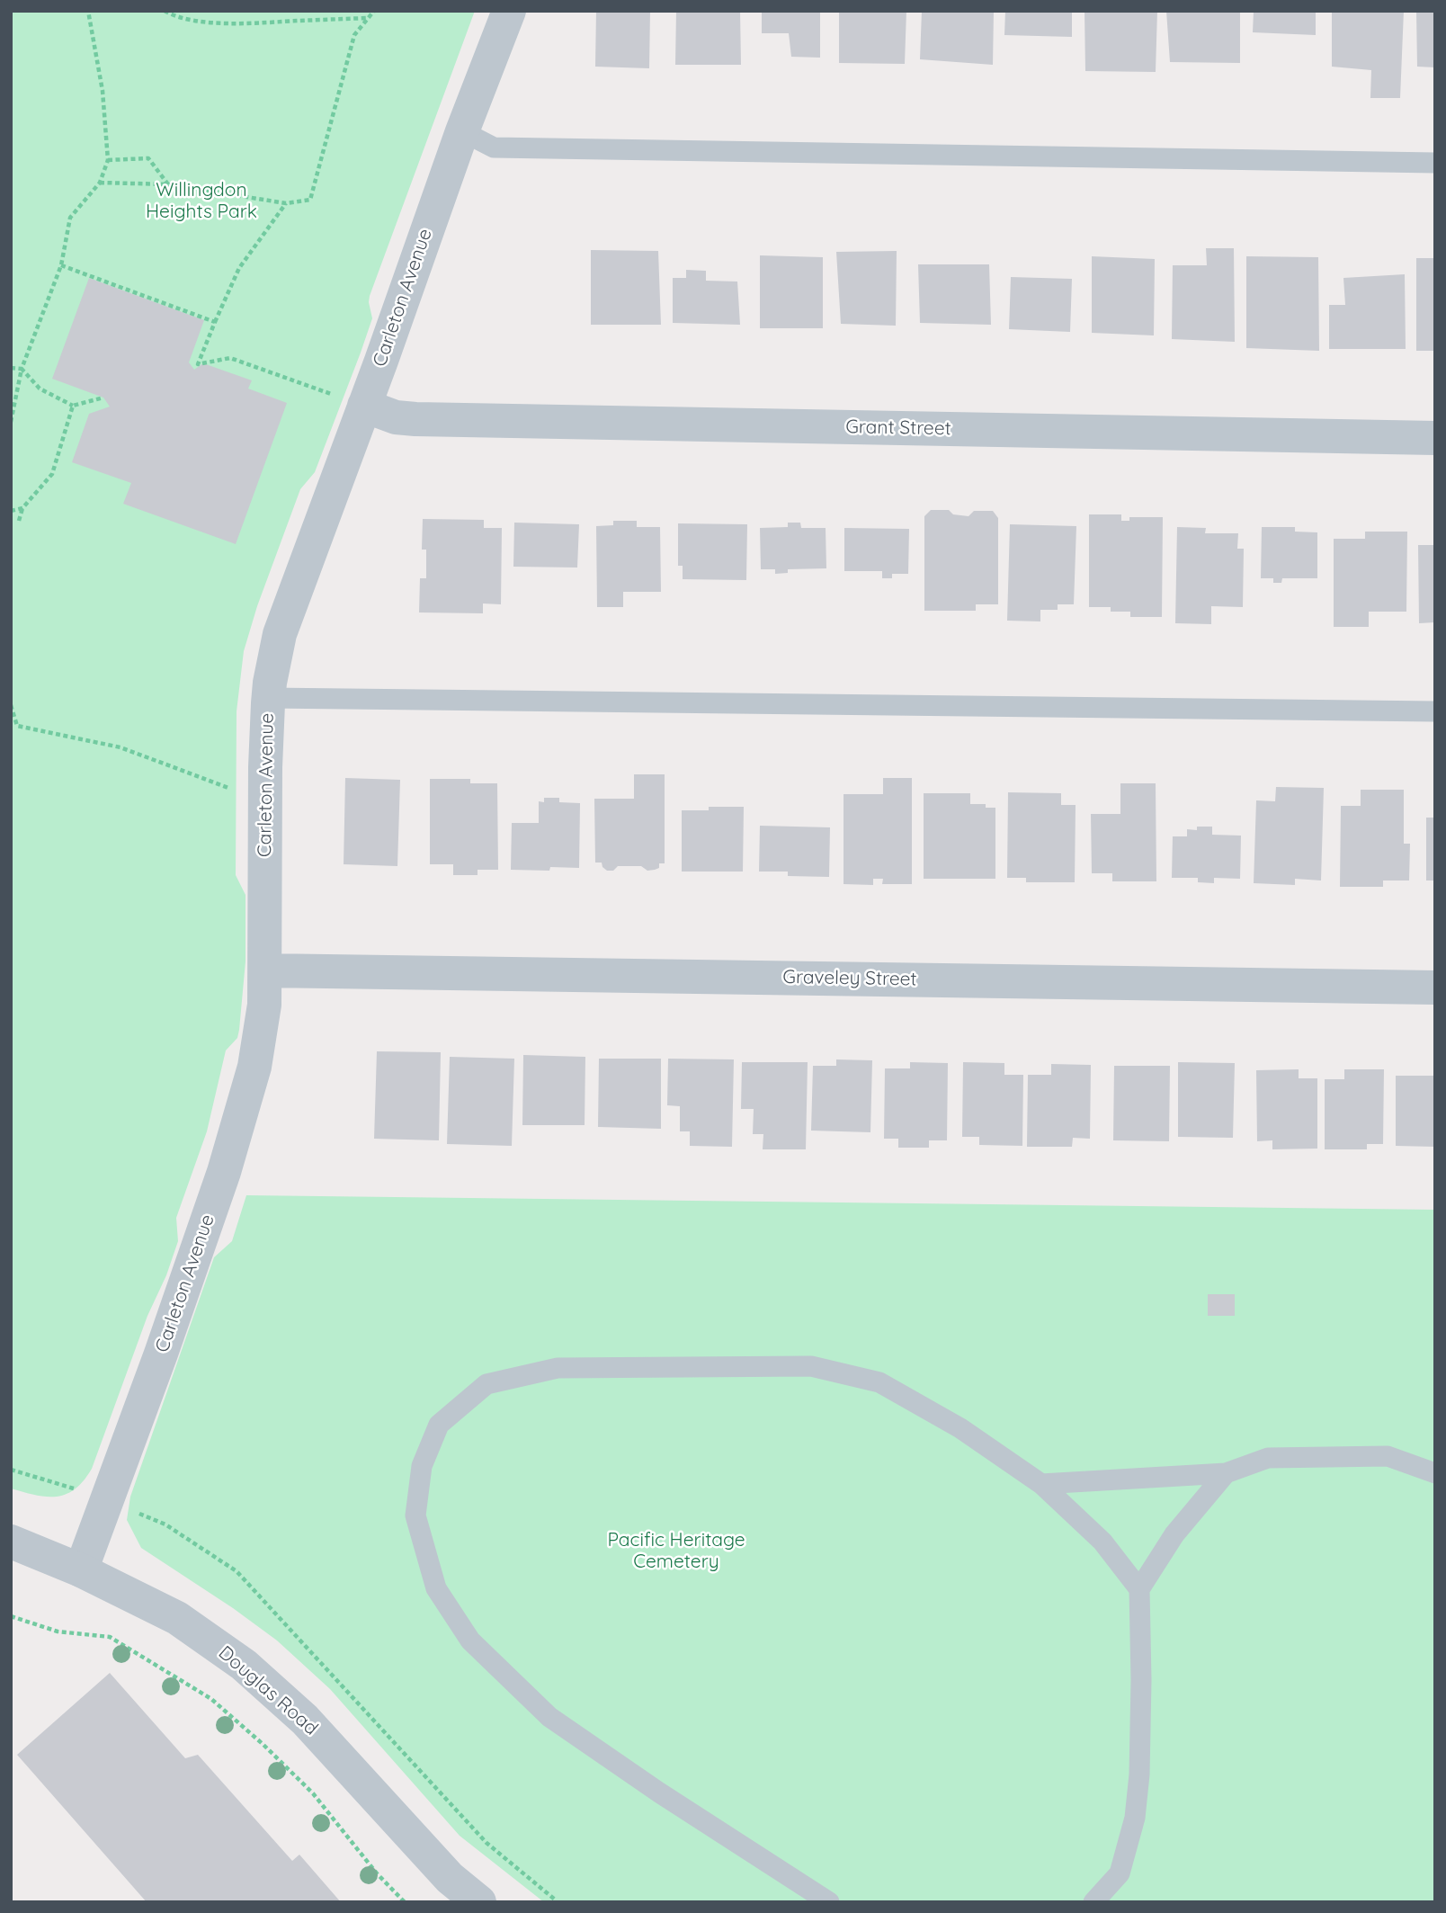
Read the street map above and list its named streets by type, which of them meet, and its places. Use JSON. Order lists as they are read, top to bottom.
{
  "streets": {
    "street": [
      "Carleton Avenue",
      "Grant Street",
      "Graveley Street",
      "Douglas Road"
    ]
  },
  "crossings": [
    ["Carleton Avenue", "Grant Street"],
    ["Carleton Avenue", "Graveley Street"],
    ["Carleton Avenue", "Douglas Road"]
  ],
  "parks": ["Willingdon Heights Park", "Pacific Heritage Cemetery"]
}
